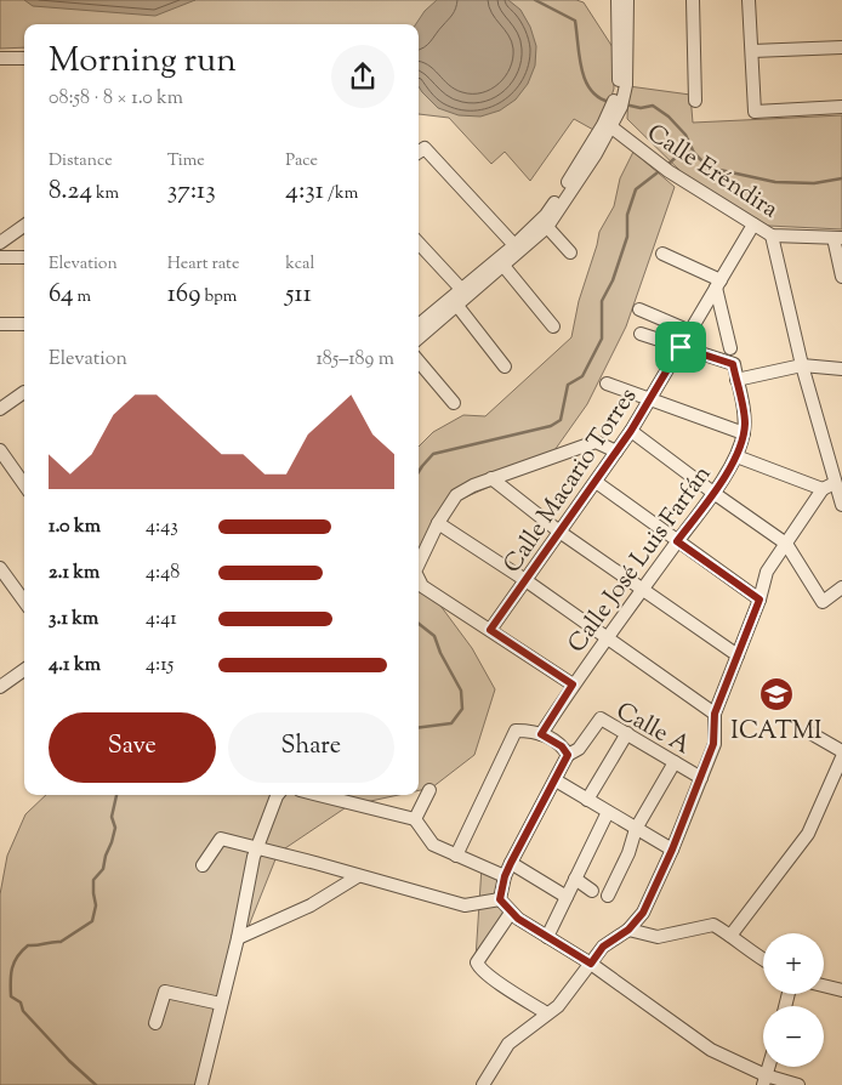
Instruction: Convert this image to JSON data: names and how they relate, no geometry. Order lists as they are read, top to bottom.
{
  "streets": {
    "street": [
      "Calle Eréndira",
      "Calle Macario Torres",
      "Calle José Luis Farfán",
      "Calle A"
    ]
  },
  "crossings": [
    ["Calle Eréndira", "Calle Macario Torres"],
    ["Calle Macario Torres", "Calle José Luis Farfán"]
  ],
  "places": {
    "school or university": ["ICATMI"]
  },
  "page": {
    "heading": ["Morning run", "08:58 · 8 × 1.0 km"],
    "stats": [
      ["Distance", "8.24 km"],
      ["Time", "37:13"],
      ["Pace", "4:31 /km"],
      ["Elevation", "64 m"],
      ["Heart rate", "169 bpm"],
      ["kcal", "511"]
    ],
    "chart": ["Elevation", "185–189 m"],
    "list": [
      {
        "name": "1.0 km",
        "note": "4:43"
      },
      {
        "name": "2.1 km",
        "note": "4:48"
      },
      {
        "name": "3.1 km",
        "note": "4:41"
      },
      {
        "name": "4.1 km",
        "note": "4:15"
      }
    ],
    "buttons": ["Save", "Share"],
    "map_buttons": ["+", "−"]
  }
}
